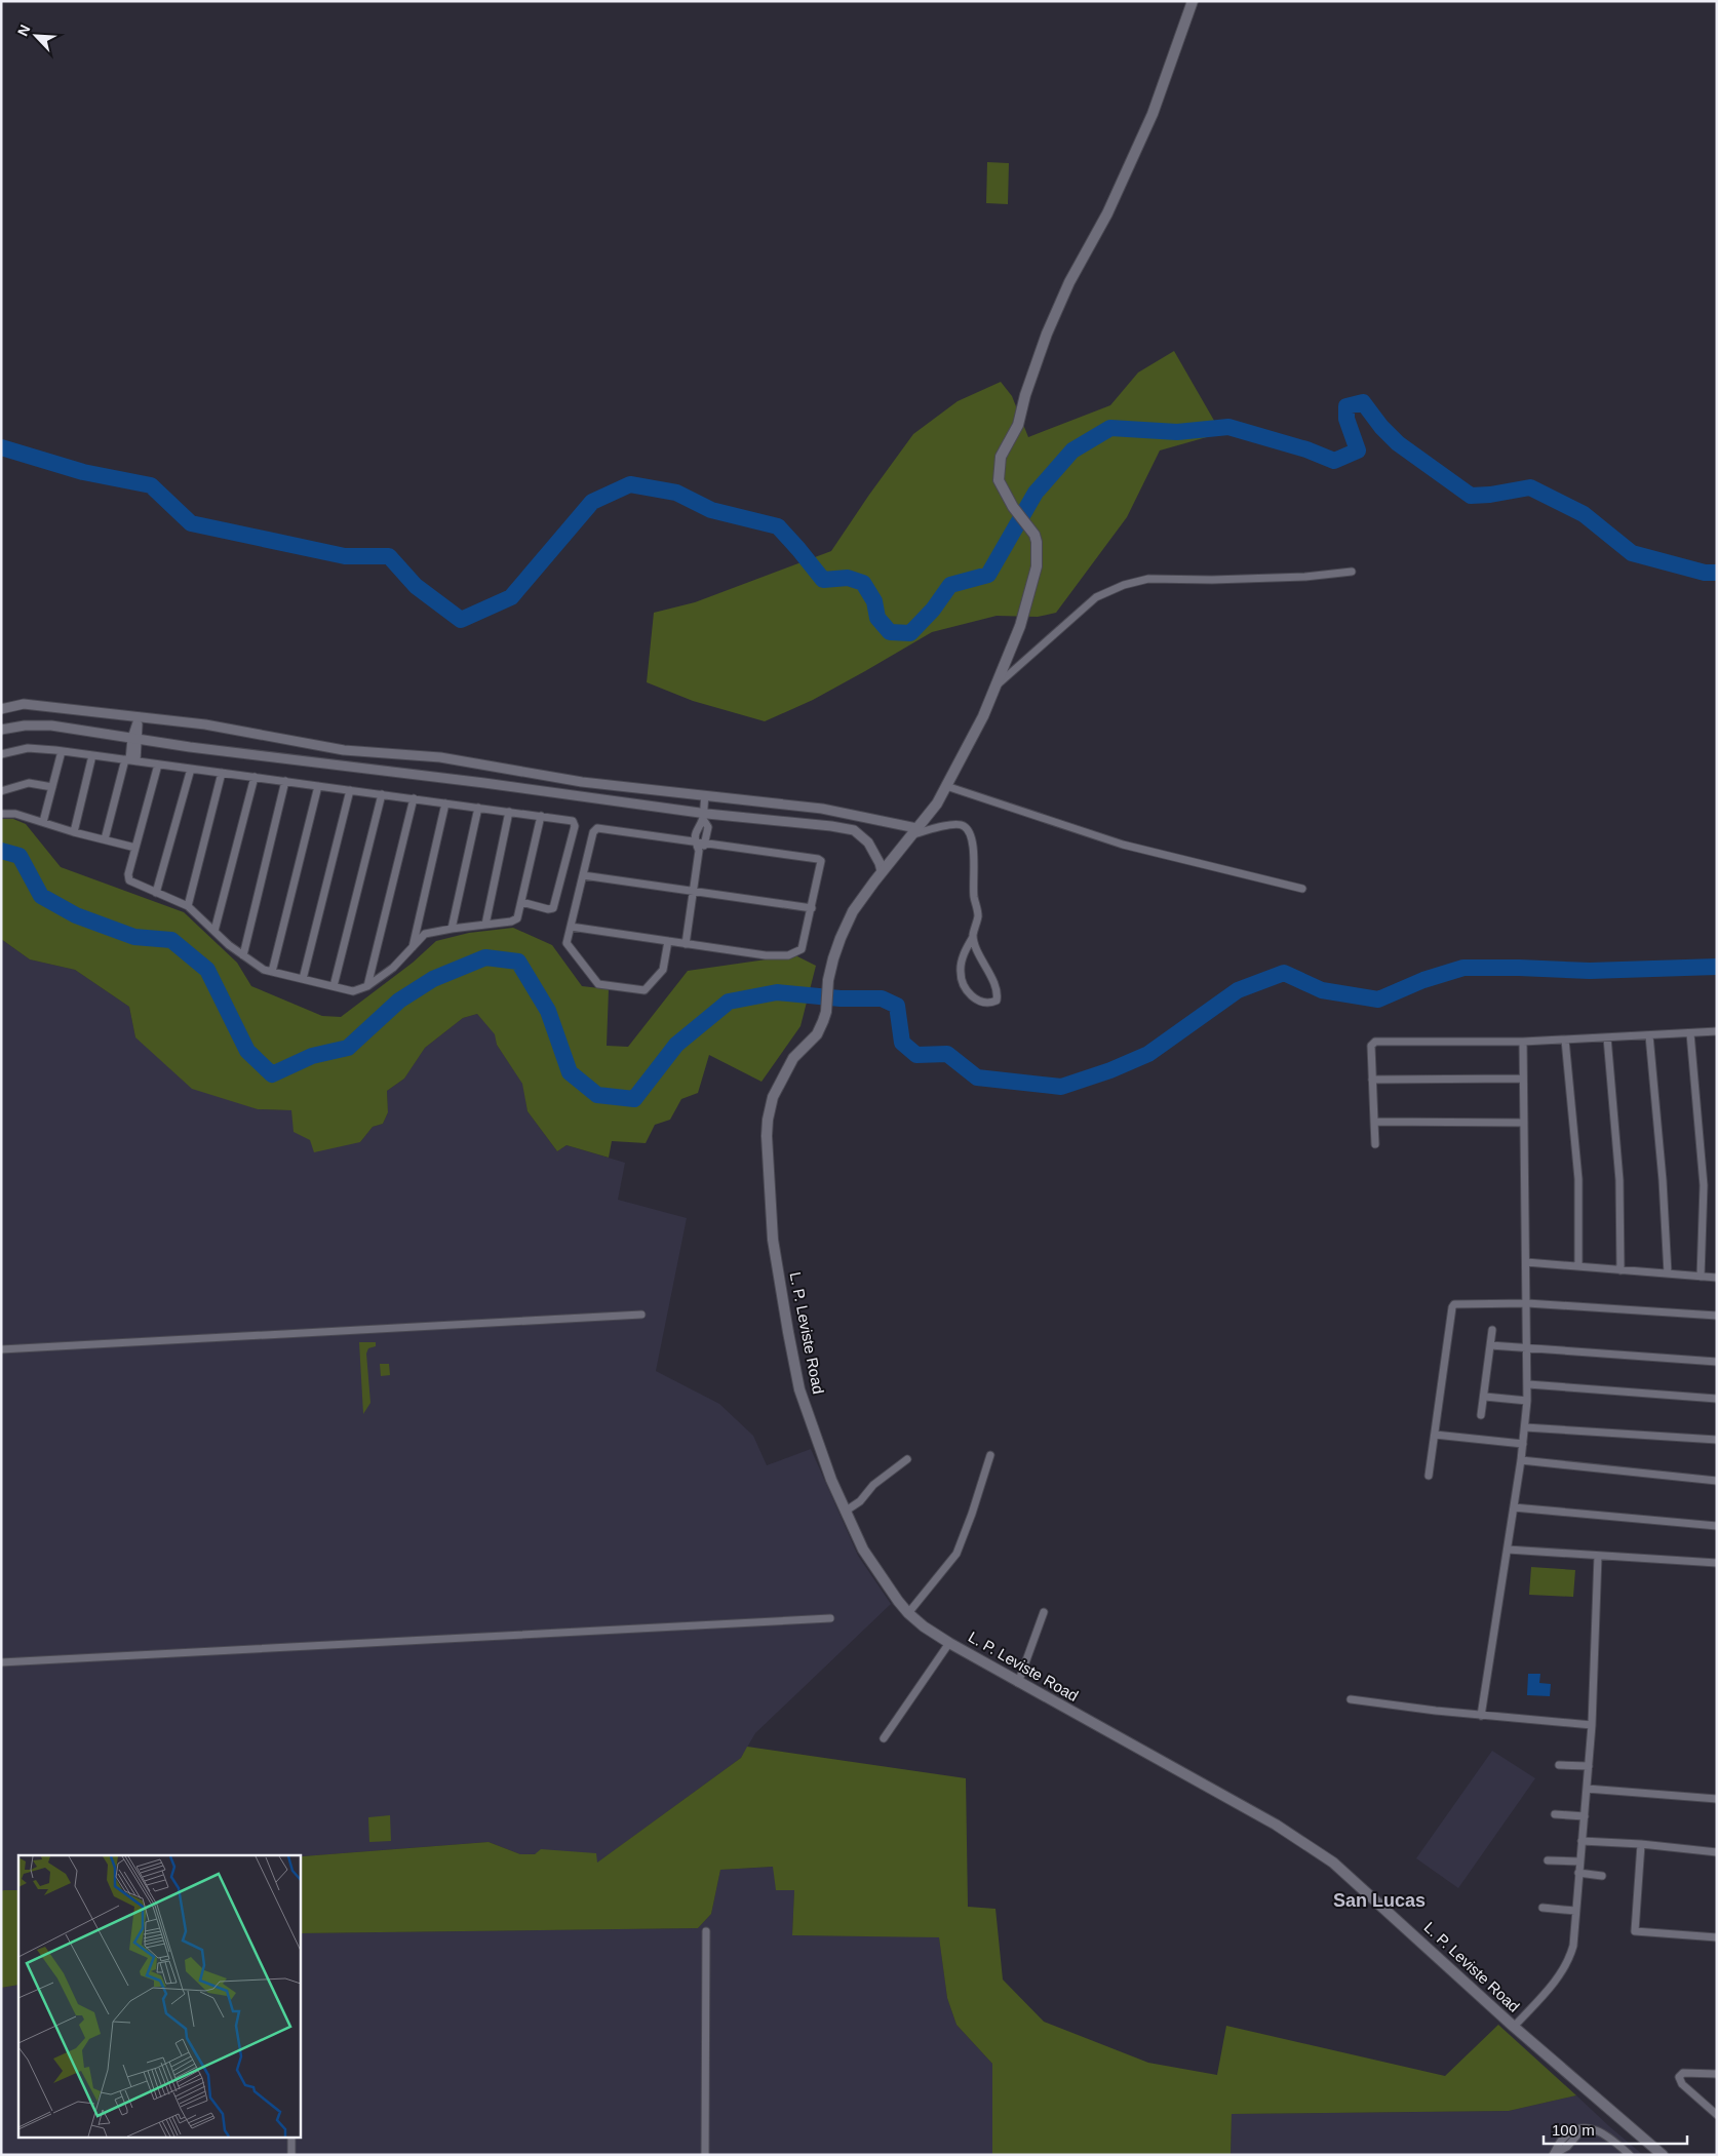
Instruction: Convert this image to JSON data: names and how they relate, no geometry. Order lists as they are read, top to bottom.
{
  "streets": {
    "main road": ["L. P. Leviste Road"]
  },
  "districts": ["San Lucas"],
  "scale_bar": "100 m",
  "north": "top left"
}
